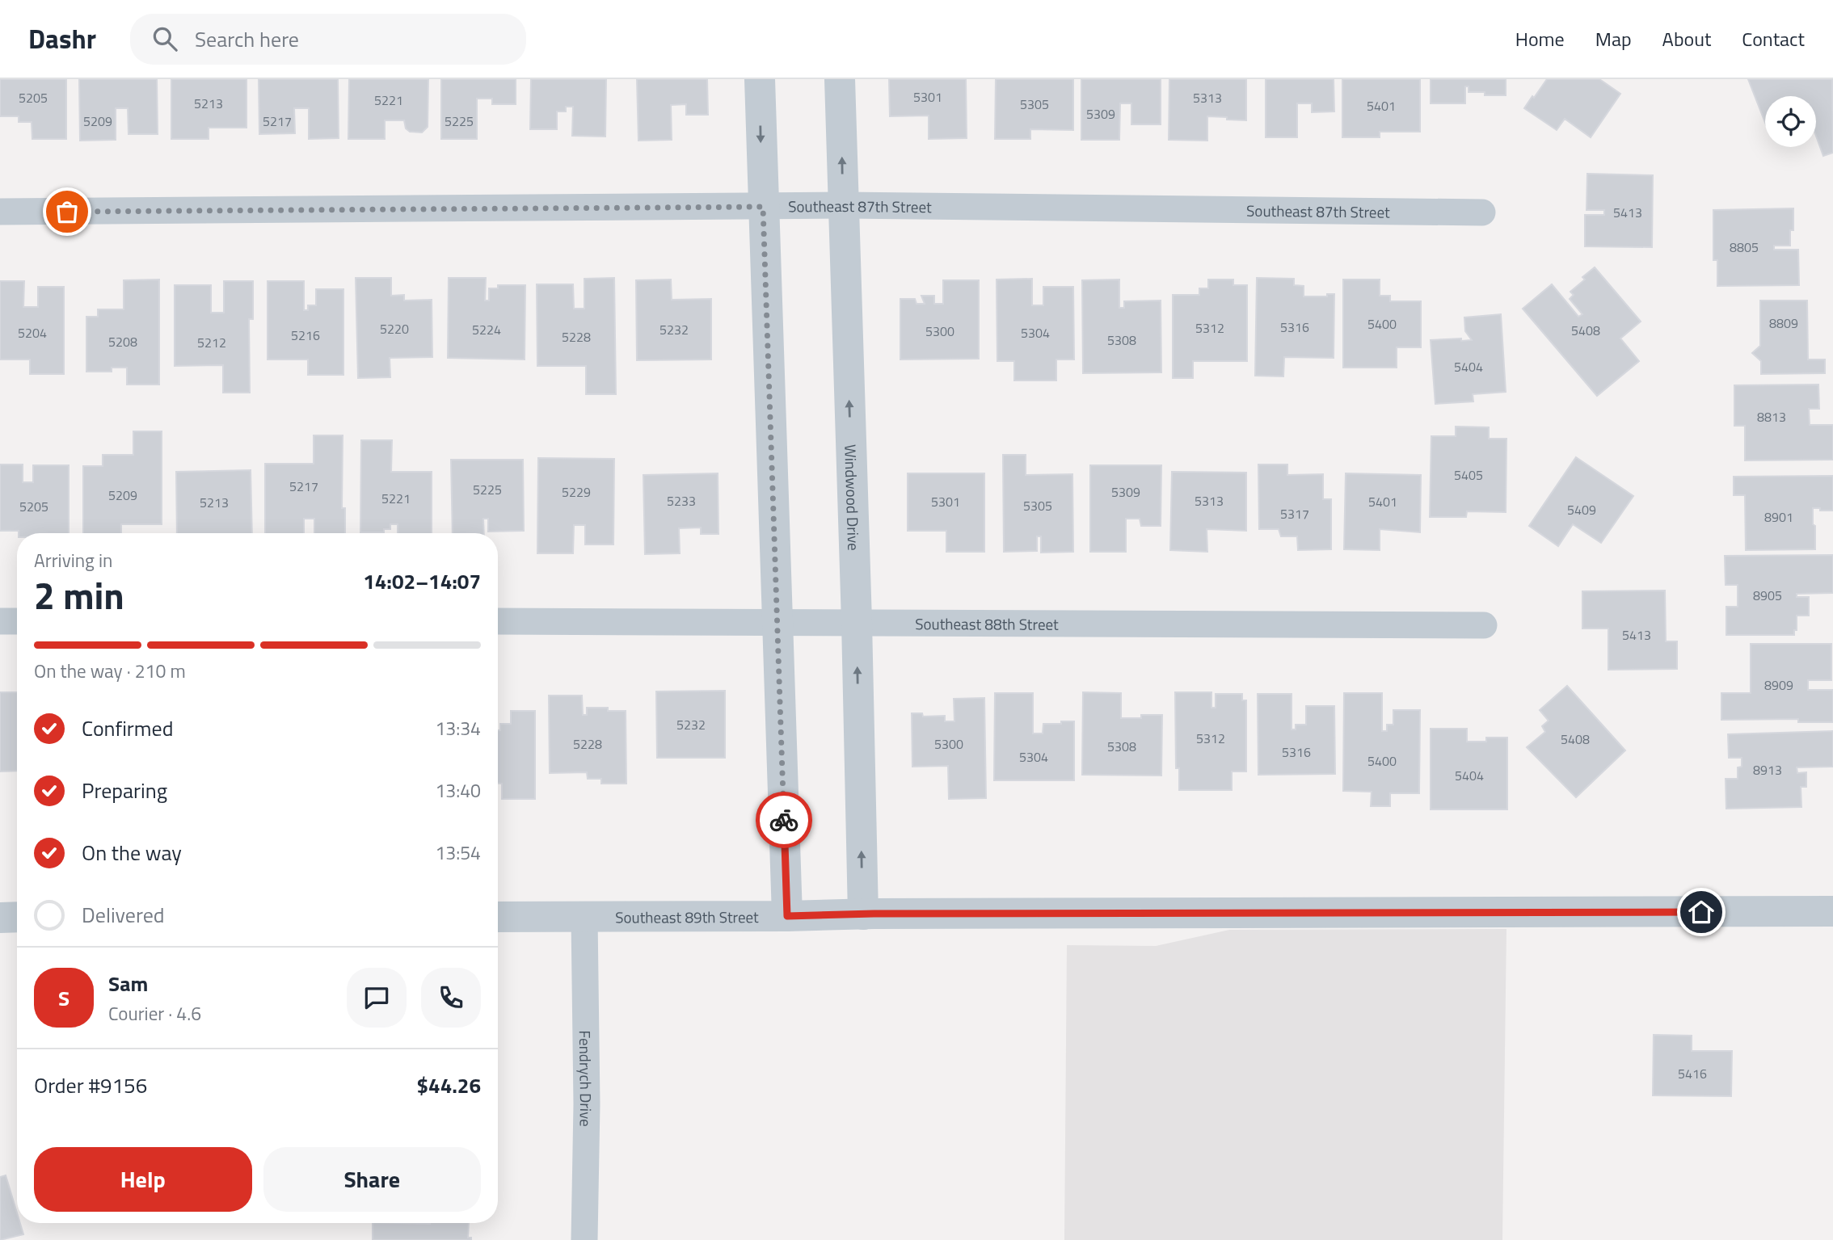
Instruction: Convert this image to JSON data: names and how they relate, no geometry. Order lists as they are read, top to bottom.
{
  "streets": {
    "street": [
      "Southeast 87th Street",
      "Windwood Drive",
      "Southeast 88th Street",
      "Southeast 89th Street",
      "Fendrych Drive"
    ]
  },
  "crossings": [
    ["Southeast 87th Street", "Windwood Drive"],
    ["Windwood Drive", "Southeast 88th Street"],
    ["Windwood Drive", "Southeast 89th Street"],
    ["Southeast 89th Street", "Fendrych Drive"]
  ],
  "house_numbers": [
    "5301",
    "5205",
    "5313",
    "5221",
    "5213",
    "5305",
    "5401",
    "5309",
    "5209",
    "5217",
    "5225",
    "5413",
    "8805",
    "8809",
    "5400",
    "5316",
    "5312",
    "5220",
    "5224",
    "5232",
    "5408",
    "5300",
    "5204",
    "5304",
    "5216",
    "5228",
    "5308",
    "5208",
    "5212",
    "5404",
    "8813",
    "5405",
    "5217",
    "5225",
    "5229",
    "5309",
    "5209",
    "5221",
    "5233",
    "5313",
    "5301",
    "5401",
    "5213",
    "5305",
    "5205",
    "5409",
    "5317",
    "8901",
    "8905",
    "5413",
    "8909",
    "5232",
    "5312",
    "5408",
    "5228",
    "5300",
    "5308",
    "5316",
    "5304",
    "5400",
    "8913",
    "5404",
    "5416"
  ],
  "page": {
    "header": "Dashr",
    "search": "Search here",
    "nav": [
      "Home",
      "Map",
      "About",
      "Contact"
    ],
    "heading": ["2 min", "Arriving in", "14:02–14:07"],
    "panel": [
      "Sam",
      "Courier · 4.6",
      "Order #9156",
      "$44.26"
    ],
    "bar": "On the way · 210 m",
    "list": [
      ["Confirmed", "13:34"],
      ["Preparing", "13:40"],
      ["On the way", "13:54"],
      "Delivered"
    ],
    "round": "S",
    "buttons": ["Help", "Share"]
  }
}
